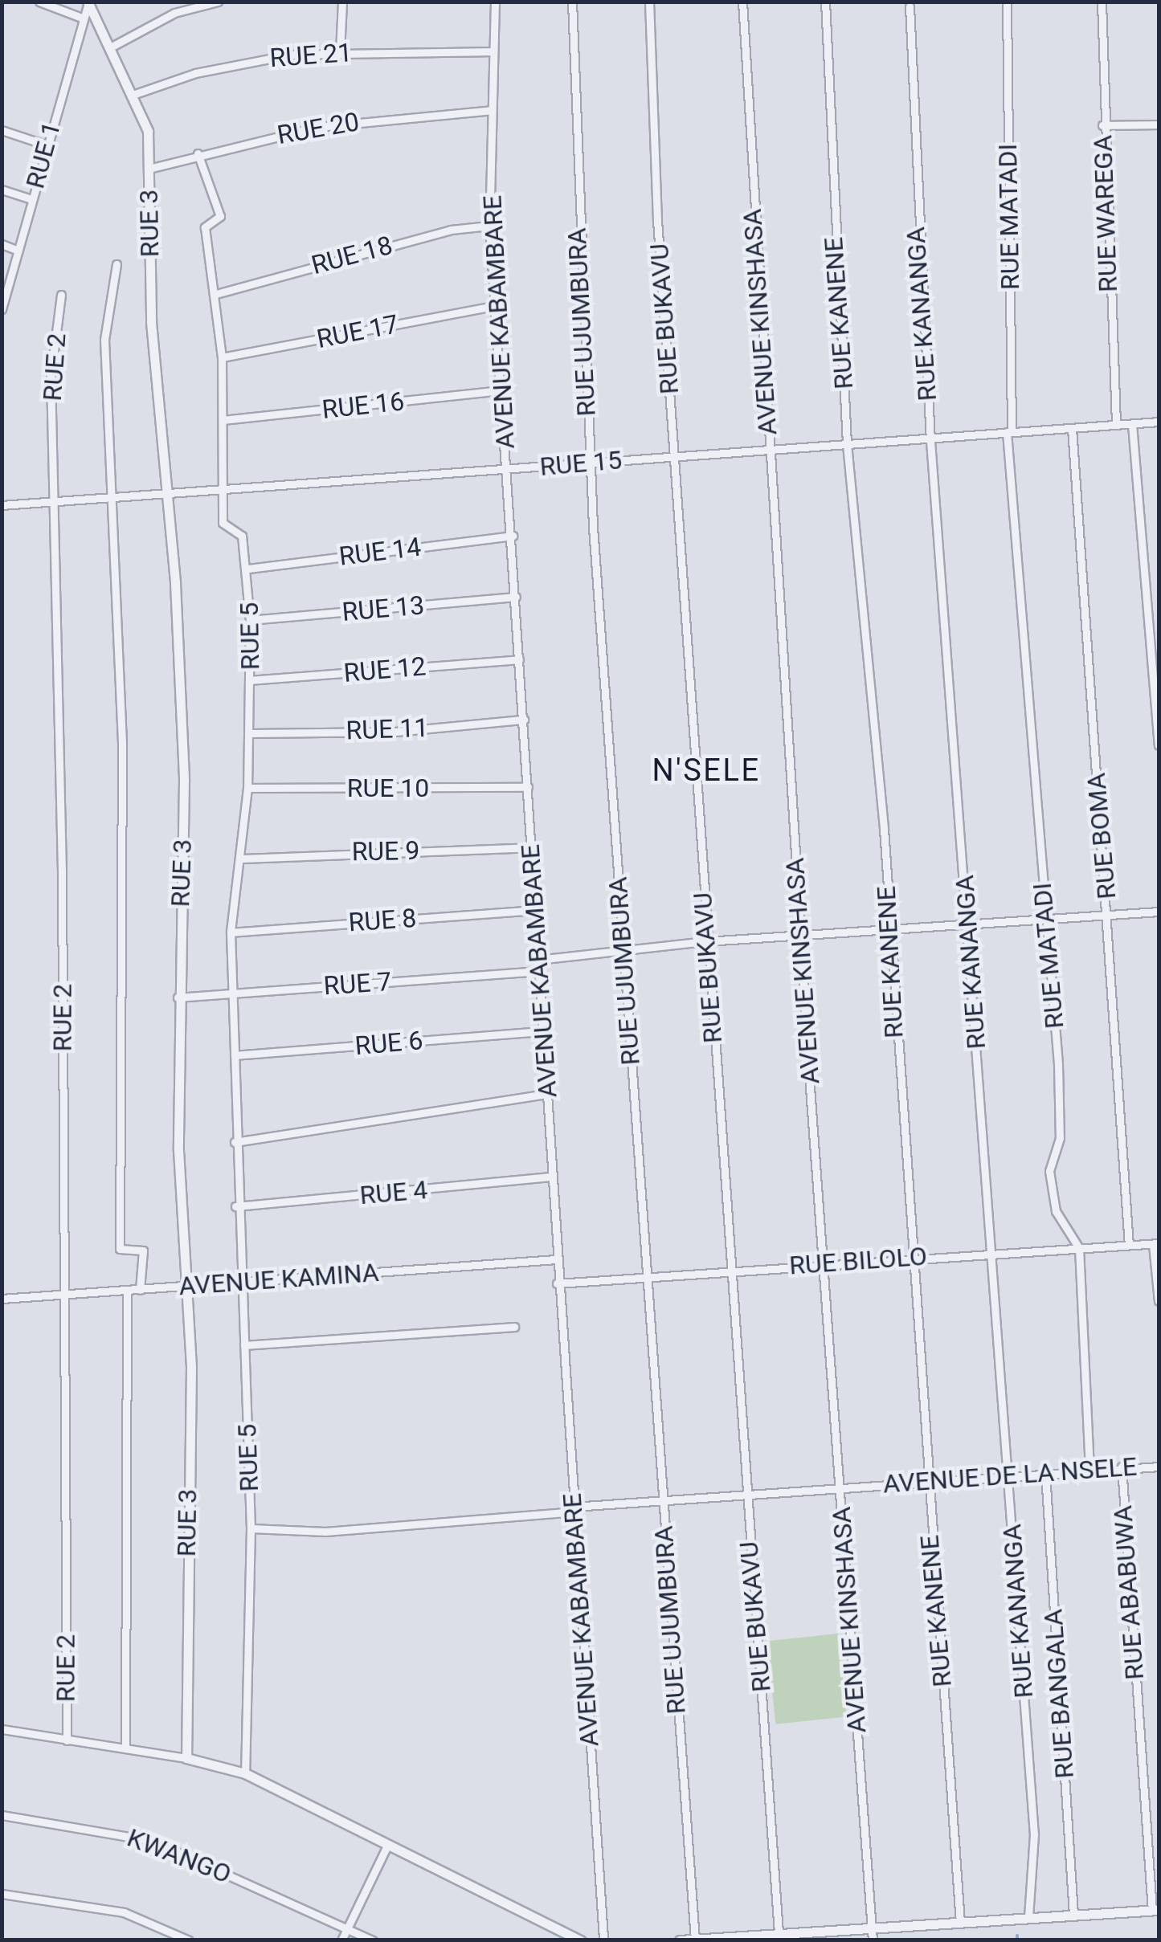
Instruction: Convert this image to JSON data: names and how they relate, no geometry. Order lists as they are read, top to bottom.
{
  "streets": {
    "street": [
      "RUE 21",
      "RUE 20",
      "RUE 1",
      "RUE WAREGA",
      "RUE MATADI",
      "RUE 3",
      "RUE 18",
      "RUE KANENE",
      "RUE KANANGA",
      "RUE BUKAVU",
      "AVENUE KABAMBARE",
      "RUE UJUMBURA",
      "AVENUE KINSHASA",
      "RUE 17",
      "RUE 2",
      "RUE 16",
      "RUE 15",
      "RUE 14",
      "RUE 13",
      "RUE 5",
      "RUE 12",
      "RUE 11",
      "RUE 10",
      "RUE BOMA",
      "RUE 9",
      "RUE 8",
      "RUE 7",
      "RUE 6",
      "RUE 4",
      "RUE BILOLO",
      "AVENUE KAMINA",
      "AVENUE DE LA NSELE",
      "RUE ABABUWA",
      "RUE BANGALA",
      "KWANGO"
    ]
  },
  "crossings": [
    ["RUE 21", "RUE 3"],
    ["RUE 21", "AVENUE KABAMBARE"],
    ["RUE 20", "RUE 3"],
    ["RUE 20", "AVENUE KABAMBARE"],
    ["RUE 20", "RUE 5"],
    ["RUE 1", "RUE 3"],
    ["RUE WAREGA", "RUE 15"],
    ["RUE MATADI", "RUE 15"],
    ["RUE MATADI", "RUE BILOLO"],
    ["RUE MATADI", "AVENUE DE LA NSELE"],
    ["RUE 3", "RUE 15"],
    ["RUE 3", "RUE 7"],
    ["RUE 3", "AVENUE KAMINA"],
    ["RUE 18", "AVENUE KABAMBARE"],
    ["RUE 18", "RUE 5"],
    ["RUE KANENE", "RUE 15"],
    ["RUE KANENE", "RUE BILOLO"],
    ["RUE KANENE", "AVENUE DE LA NSELE"],
    ["RUE KANANGA", "RUE 15"],
    ["RUE KANANGA", "RUE BILOLO"],
    ["RUE KANANGA", "AVENUE DE LA NSELE"],
    ["RUE BUKAVU", "RUE 15"],
    ["RUE BUKAVU", "RUE BILOLO"],
    ["RUE BUKAVU", "AVENUE DE LA NSELE"],
    ["AVENUE KABAMBARE", "RUE 17"],
    ["AVENUE KABAMBARE", "RUE 16"],
    ["AVENUE KABAMBARE", "RUE 15"],
    ["AVENUE KABAMBARE", "RUE 14"],
    ["AVENUE KABAMBARE", "RUE 13"],
    ["AVENUE KABAMBARE", "RUE 12"],
    ["AVENUE KABAMBARE", "RUE 11"],
    ["AVENUE KABAMBARE", "RUE 10"],
    ["AVENUE KABAMBARE", "RUE 9"],
    ["AVENUE KABAMBARE", "RUE 8"],
    ["AVENUE KABAMBARE", "RUE 7"],
    ["AVENUE KABAMBARE", "RUE 6"],
    ["AVENUE KABAMBARE", "RUE 4"],
    ["AVENUE KABAMBARE", "RUE BILOLO"],
    ["AVENUE KABAMBARE", "AVENUE KAMINA"],
    ["AVENUE KABAMBARE", "AVENUE DE LA NSELE"],
    ["RUE UJUMBURA", "RUE 15"],
    ["RUE UJUMBURA", "RUE BILOLO"],
    ["RUE UJUMBURA", "AVENUE DE LA NSELE"],
    ["AVENUE KINSHASA", "RUE 15"],
    ["AVENUE KINSHASA", "RUE BILOLO"],
    ["AVENUE KINSHASA", "AVENUE DE LA NSELE"],
    ["RUE 17", "RUE 5"],
    ["RUE 2", "RUE 15"],
    ["RUE 2", "AVENUE KAMINA"],
    ["RUE 16", "RUE 5"],
    ["RUE 15", "RUE 5"],
    ["RUE 15", "RUE BOMA"],
    ["RUE 14", "RUE 5"],
    ["RUE 13", "RUE 5"],
    ["RUE 5", "RUE 12"],
    ["RUE 5", "RUE 11"],
    ["RUE 5", "RUE 10"],
    ["RUE 5", "RUE 9"],
    ["RUE 5", "RUE 8"],
    ["RUE 5", "RUE 7"],
    ["RUE 5", "RUE 6"],
    ["RUE 5", "RUE 4"],
    ["RUE 5", "AVENUE KAMINA"],
    ["RUE 5", "AVENUE DE LA NSELE"],
    ["RUE BOMA", "RUE BILOLO"],
    ["AVENUE DE LA NSELE", "RUE ABABUWA"],
    ["AVENUE DE LA NSELE", "RUE BANGALA"]
  ],
  "districts": ["N'SELE"]
}
